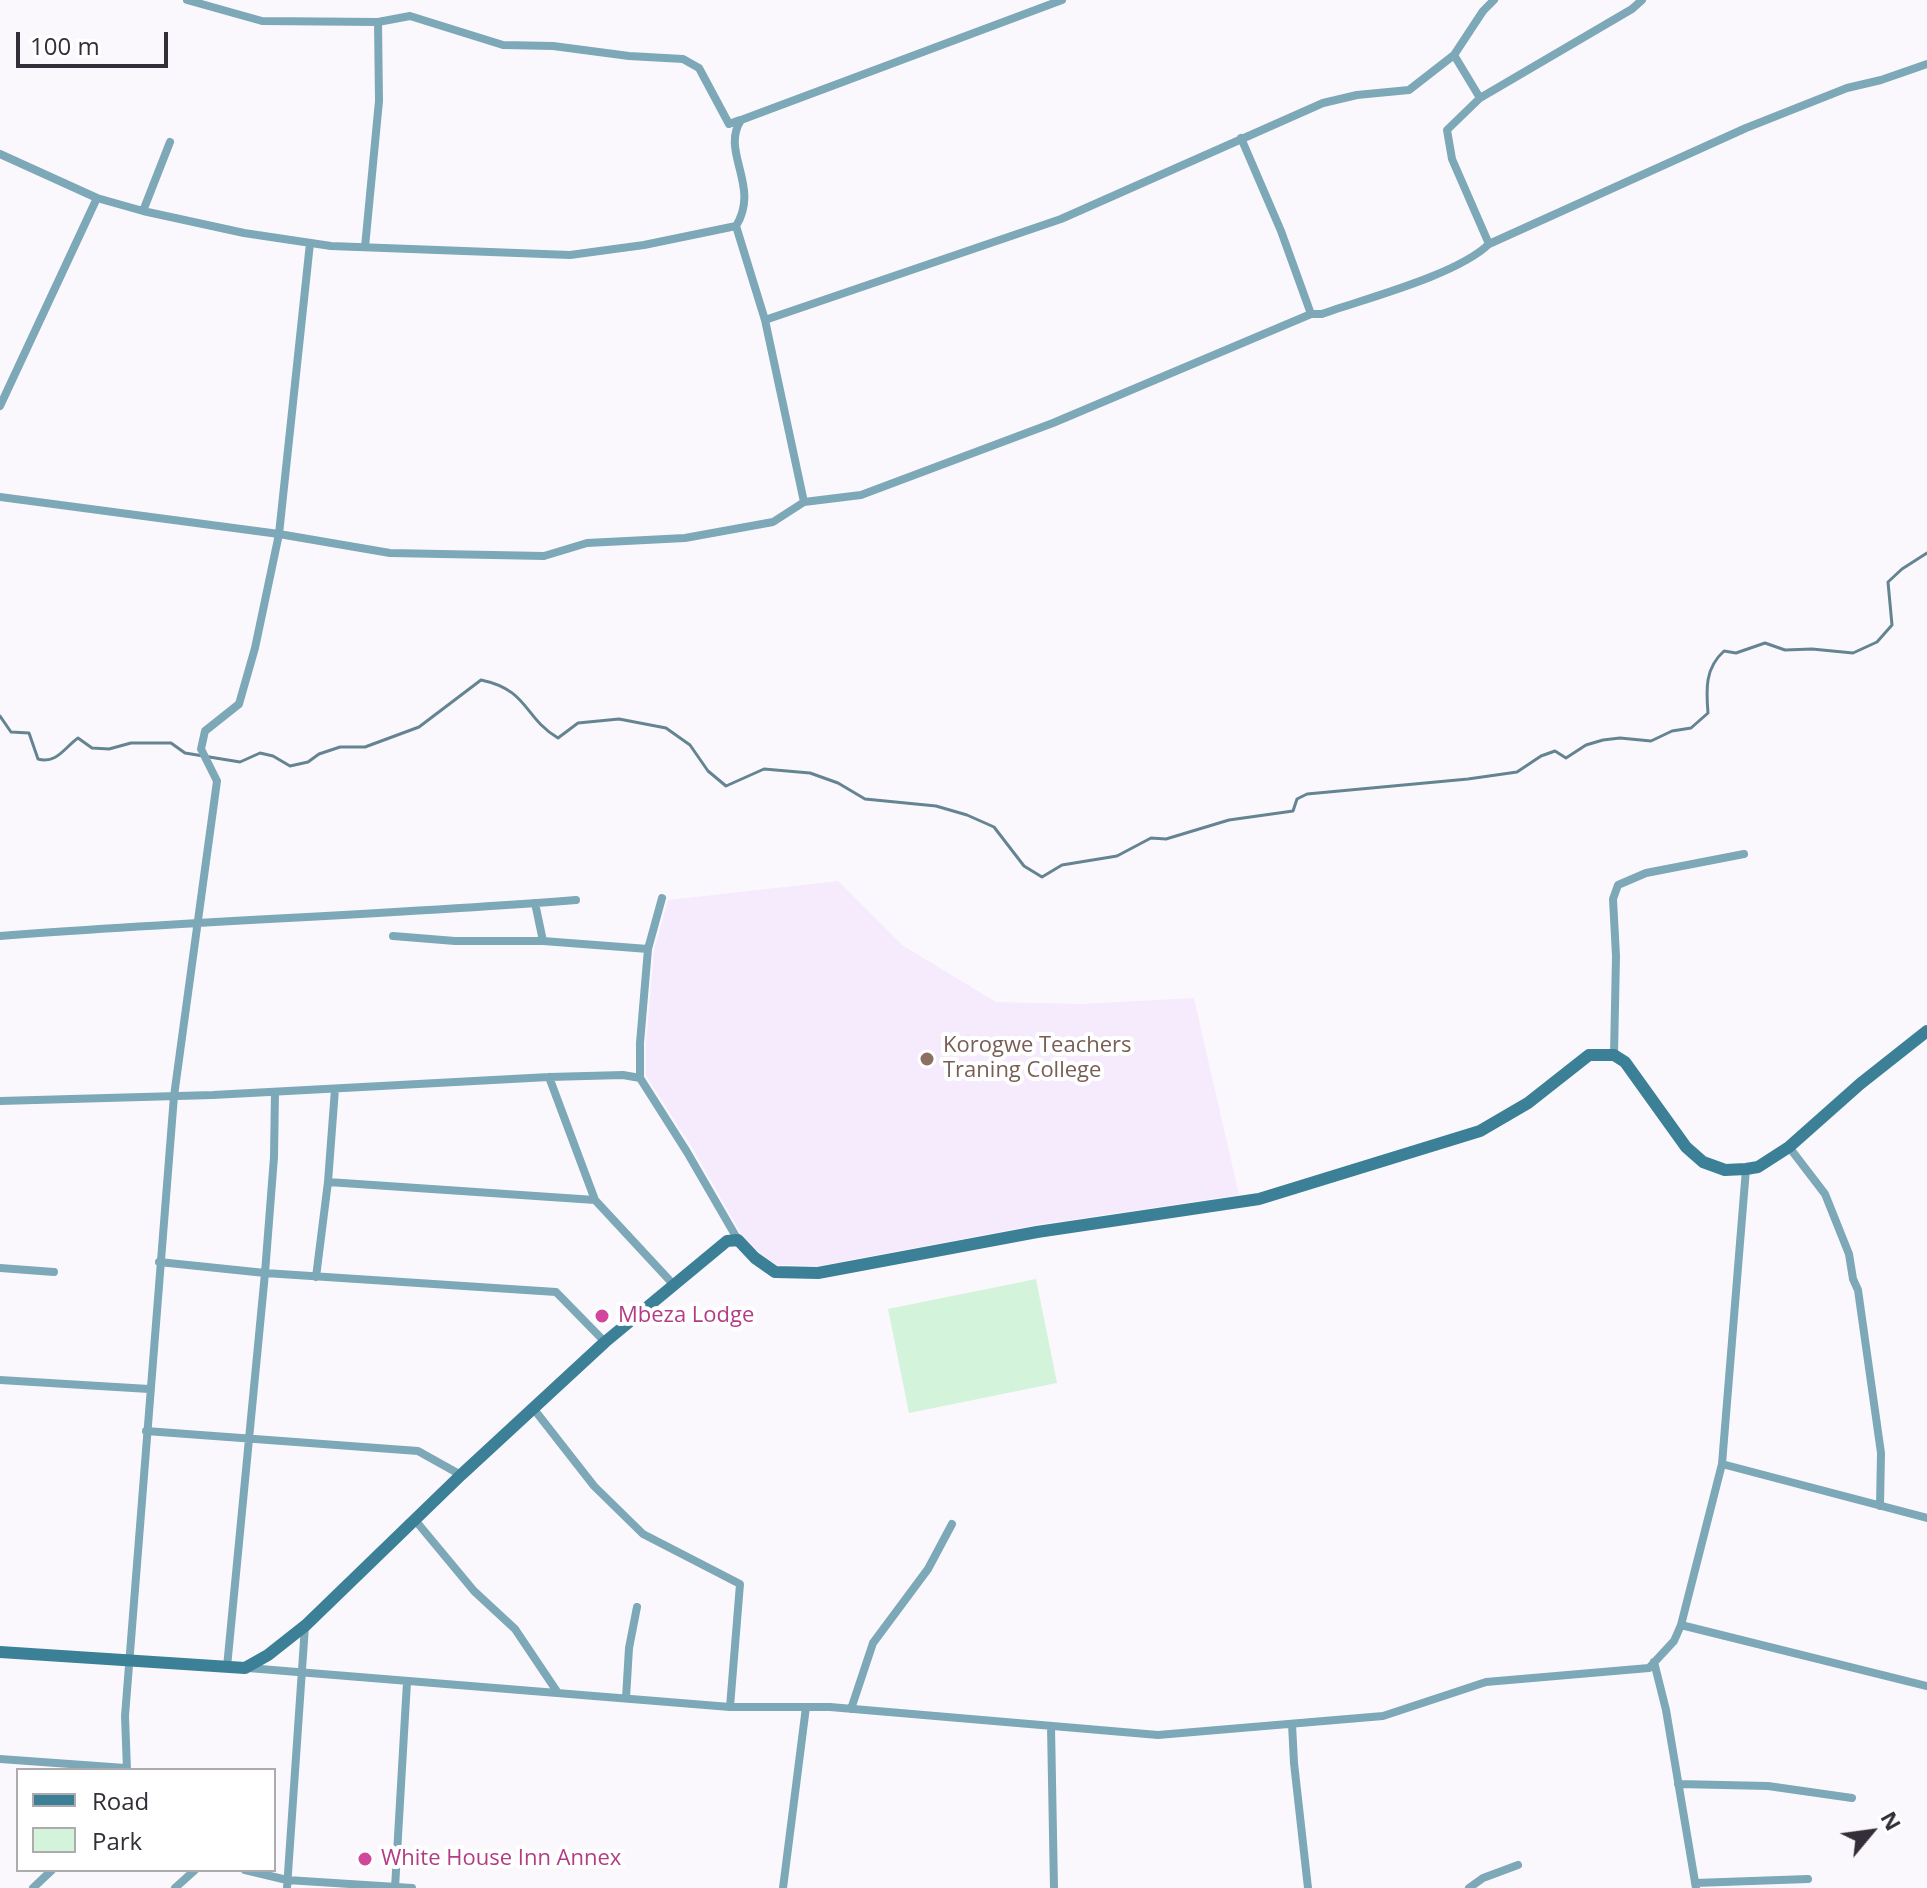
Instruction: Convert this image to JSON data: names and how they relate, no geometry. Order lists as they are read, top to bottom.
{
  "places": ["Korogwe Teachers Traning College", "Mbeza Lodge", "White House Inn Annex"],
  "legend": ["Road", "Park"],
  "scale_bar": "100 m",
  "north": "top right"
}
